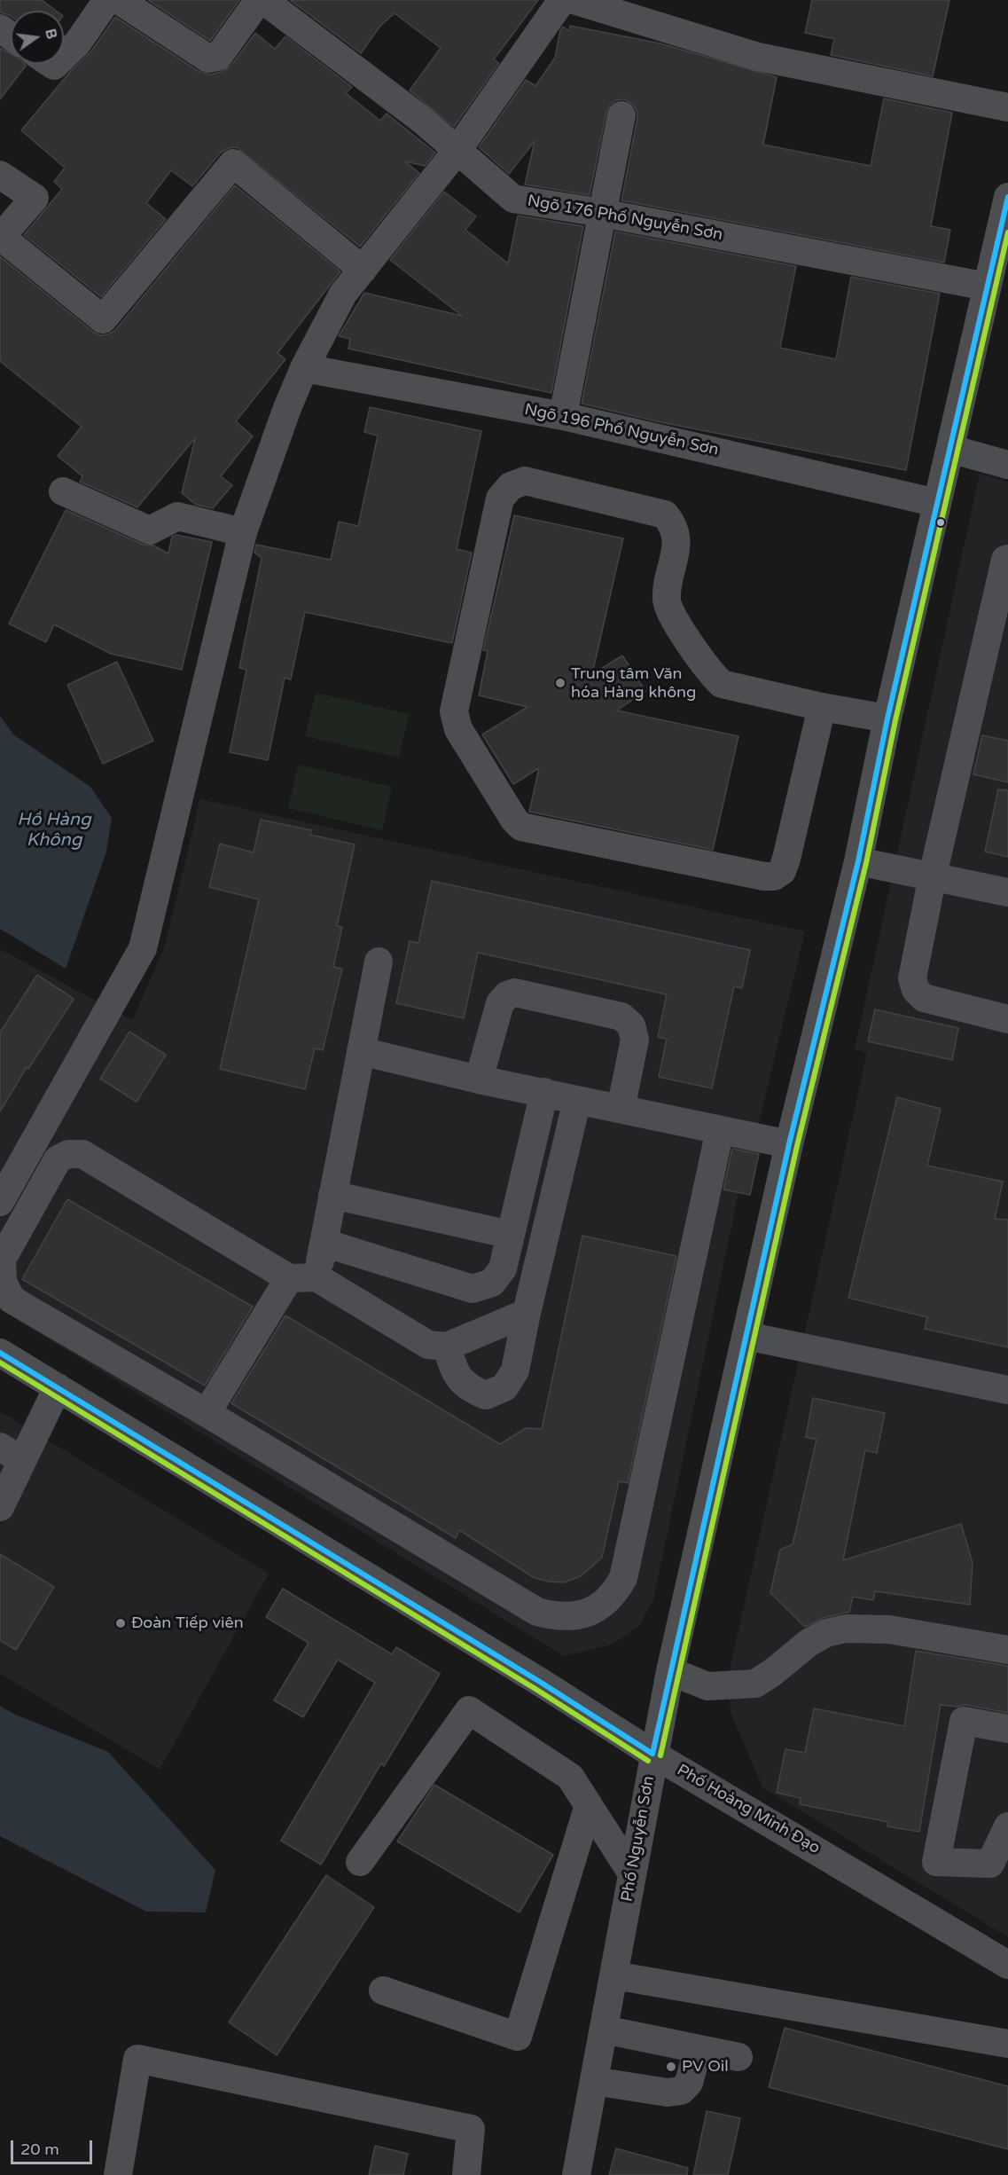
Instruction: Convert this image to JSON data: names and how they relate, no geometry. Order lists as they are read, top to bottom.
{
  "streets": {
    "street": [
      "Ngõ 176 Phố Nguyễn Sơn",
      "Ngõ 196 Phố Nguyễn Sơn",
      "Phố Hoàng Minh Đạo",
      "Phố Nguyễn Sơn"
    ]
  },
  "crossings": [
    ["Ngõ 176 Phố Nguyễn Sơn", "Phố Nguyễn Sơn"],
    ["Ngõ 196 Phố Nguyễn Sơn", "Phố Nguyễn Sơn"],
    ["Phố Hoàng Minh Đạo", "Phố Nguyễn Sơn"]
  ],
  "water": ["Hồ Hàng Không"],
  "places": ["Trung tâm Văn hóa Hàng không", "Đoàn Tiếp viên", "PV Oil"],
  "scale_bar": "20 m",
  "north": "right"
}
